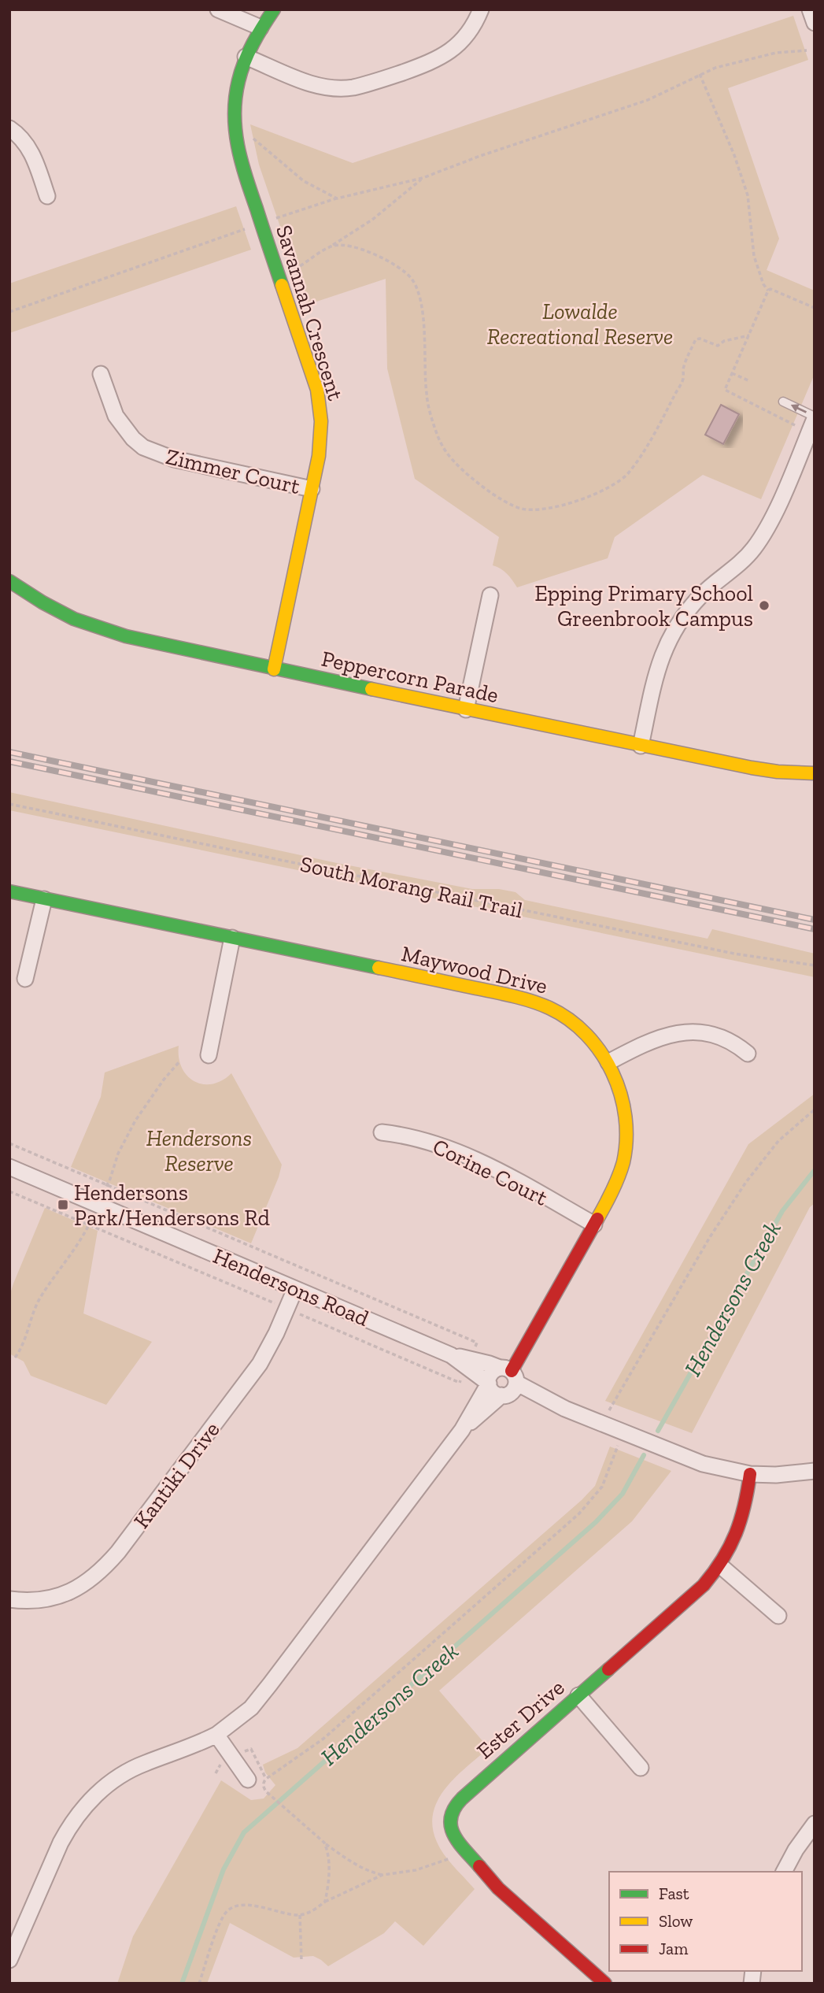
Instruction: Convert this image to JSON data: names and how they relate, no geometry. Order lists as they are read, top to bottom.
{
  "streets": {
    "street": [
      "Savannah Crescent",
      "Zimmer Court",
      "Peppercorn Parade",
      "Maywood Drive",
      "Corine Court",
      "Hendersons Road",
      "Kantiki Drive",
      "Ester Drive"
    ],
    "path": ["South Morang Rail Trail"]
  },
  "crossings": [
    ["Savannah Crescent", "Zimmer Court"],
    ["Savannah Crescent", "Peppercorn Parade"],
    ["Maywood Drive", "Corine Court"],
    ["Maywood Drive", "Hendersons Road"],
    ["Hendersons Road", "Kantiki Drive"]
  ],
  "water": ["Hendersons Creek"],
  "parks": ["Lowalde Recreational Reserve", "Hendersons Reserve"],
  "places": {
    "other": ["Epping Primary School Greenbrook Campus"],
    "transit": ["Hendersons Park/Hendersons Rd"]
  },
  "legend": ["Fast", "Slow", "Jam"]
}
